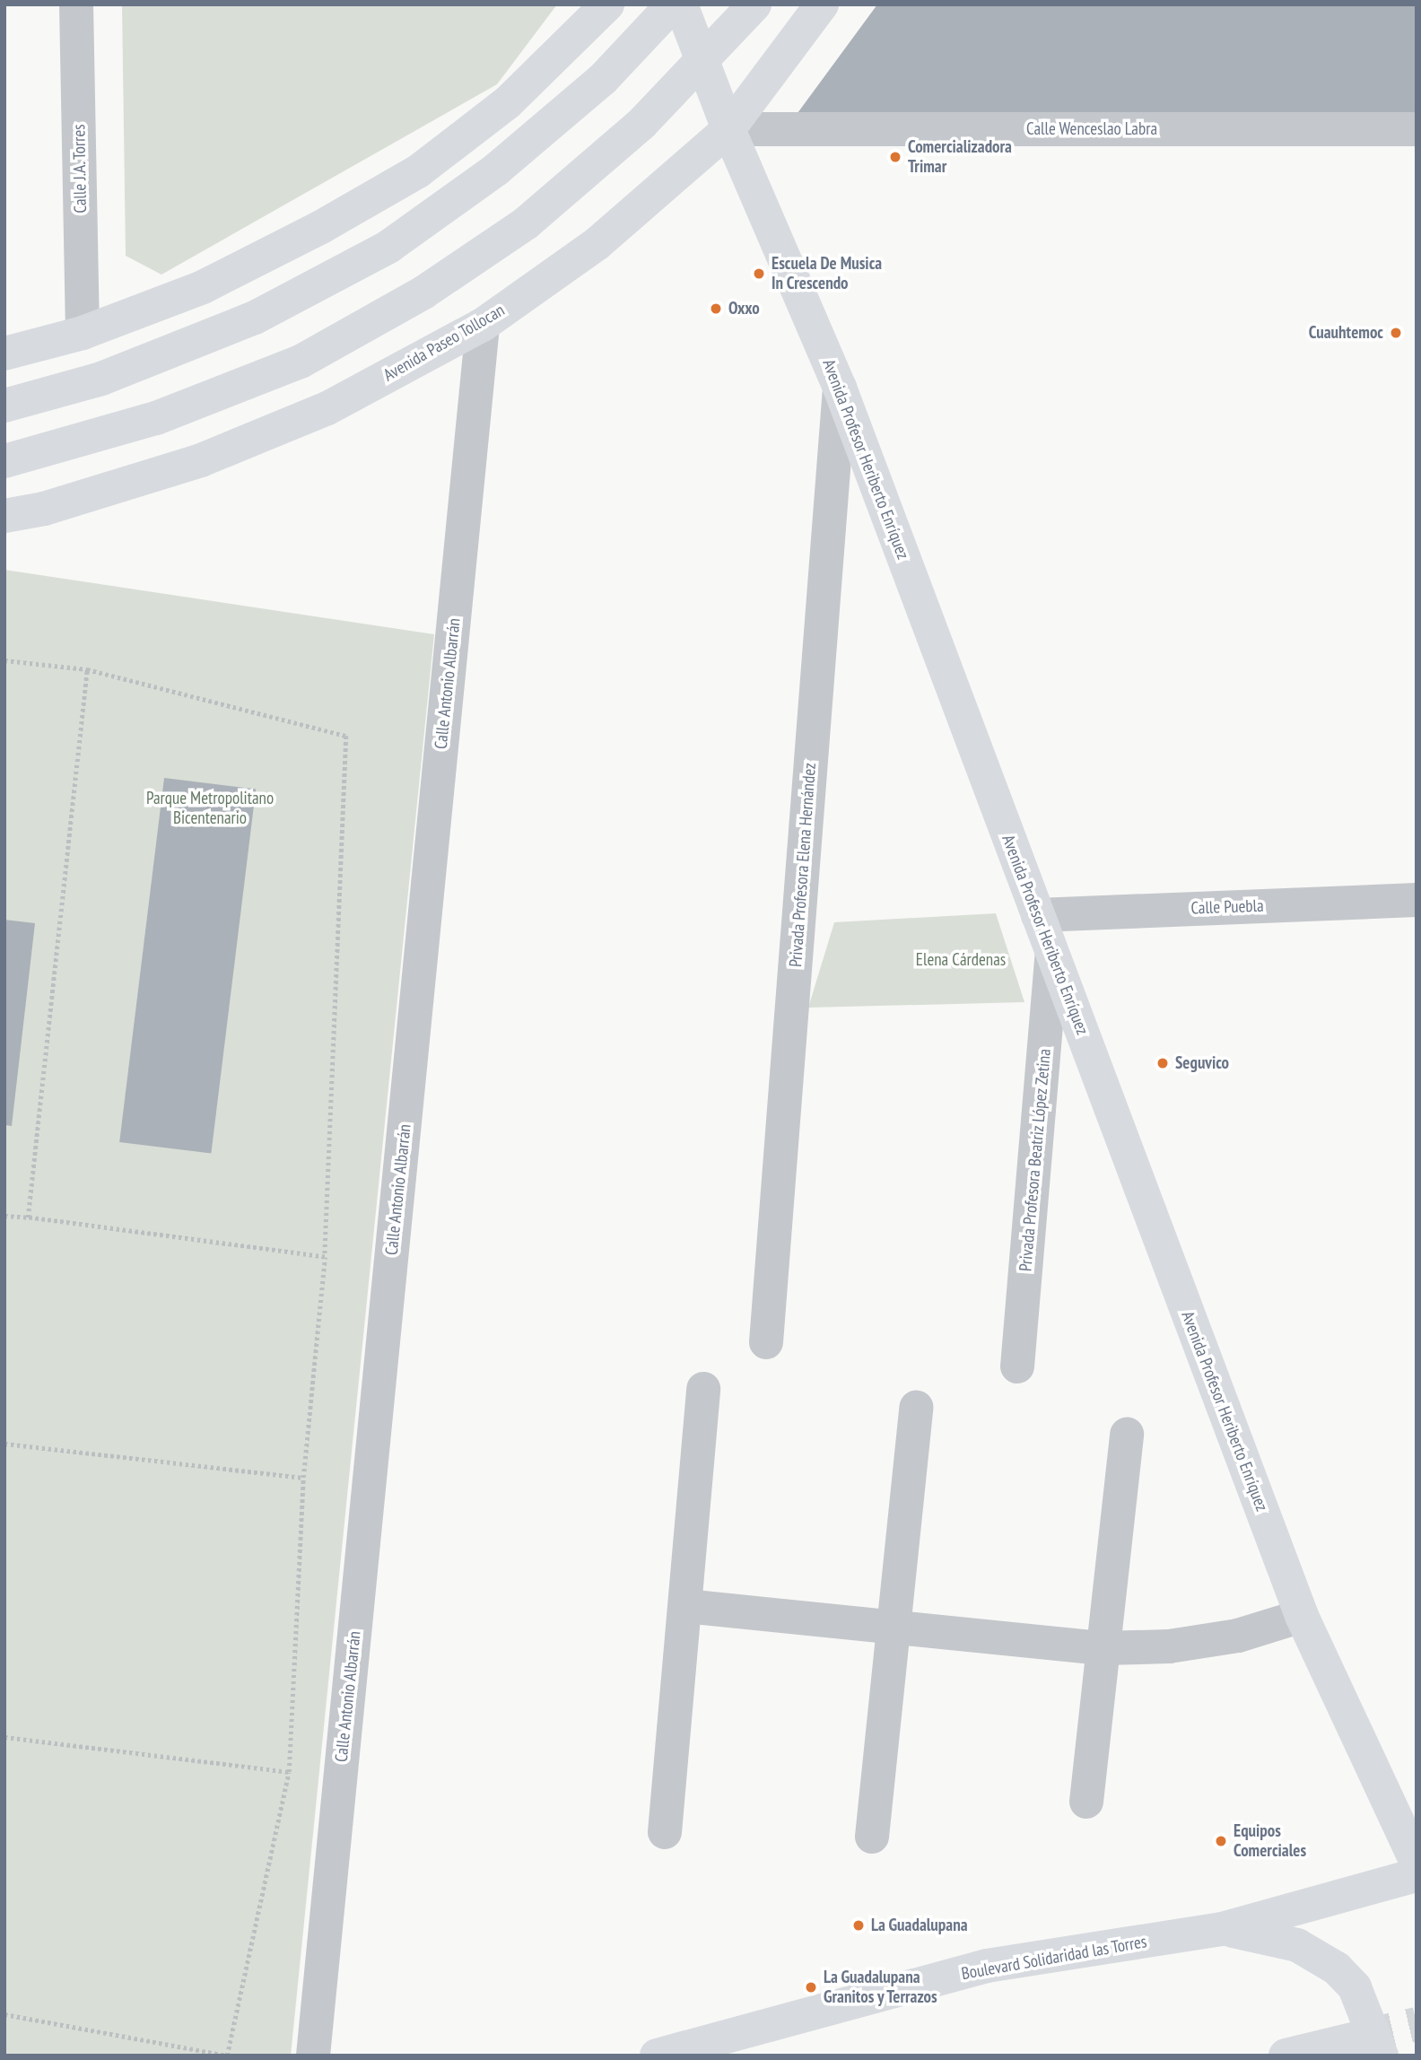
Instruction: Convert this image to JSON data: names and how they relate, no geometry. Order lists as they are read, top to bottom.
{
  "streets": {
    "main road": ["Avenida Paseo Tollocan", "Avenida Profesor Heriberto Enríquez", "Boulevard Solidaridad las Torres"],
    "street": [
      "Calle Wenceslao Labra",
      "Calle J.A. Torres",
      "Calle Antonio Albarrán",
      "Privada Profesora Elena Hernández",
      "Calle Puebla",
      "Privada Profesora Beatriz López Zetina"
    ]
  },
  "crossings": [
    ["Calle Wenceslao Labra", "Avenida Paseo Tollocan"],
    ["Calle Wenceslao Labra", "Avenida Profesor Heriberto Enríquez"],
    ["Avenida Paseo Tollocan", "Avenida Profesor Heriberto Enríquez"],
    ["Avenida Paseo Tollocan", "Calle Antonio Albarrán"],
    ["Avenida Profesor Heriberto Enríquez", "Privada Profesora Elena Hernández"],
    ["Avenida Profesor Heriberto Enríquez", "Calle Puebla"],
    ["Avenida Profesor Heriberto Enríquez", "Privada Profesora Beatriz López Zetina"]
  ],
  "parks": ["Parque Metropolitano Bicentenario", "Elena Cárdenas"],
  "places": [
    "Comercializadora Trimar",
    "Escuela De Musica In Crescendo",
    "Oxxo",
    "Cuauhtemoc",
    "Seguvico",
    "Equipos Comerciales",
    "La Guadalupana",
    "La Guadalupana Granitos y Terrazos"
  ]
}
